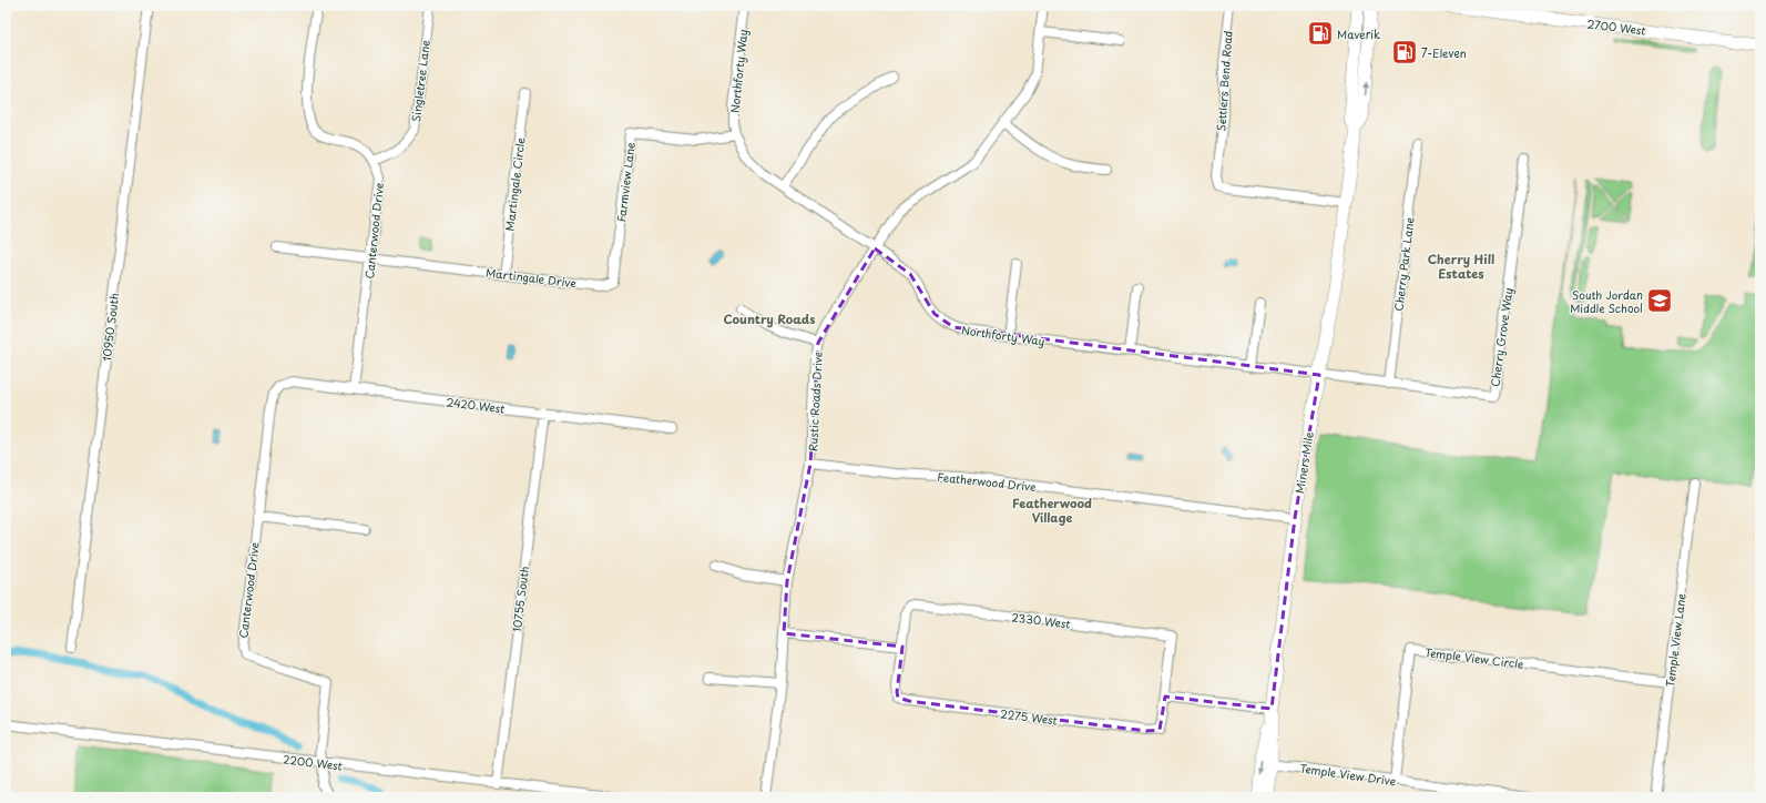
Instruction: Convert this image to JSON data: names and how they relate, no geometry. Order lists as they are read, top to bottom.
{
  "streets": {
    "main road": ["2700 West", "Miners Mile"],
    "street": [
      "Northforty Way",
      "Singletree Lane",
      "Settlers Bend Road",
      "Farmview Lane",
      "Martingale Circle",
      "Canterwood Drive",
      "Cherry Park Lane",
      "Martingale Drive",
      "10950 South",
      "Cherry Grove Way",
      "Rustic Roads Drive",
      "2420 West",
      "Featherwood Drive",
      "10755 South",
      "2330 West",
      "Temple View Lane",
      "Temple View Circle",
      "2275 West",
      "2200 West",
      "Temple View Drive"
    ]
  },
  "crossings": [
    ["Northforty Way", "Farmview Lane"],
    ["Northforty Way", "Cherry Grove Way"],
    ["Northforty Way", "Rustic Roads Drive"],
    ["Northforty Way", "Miners Mile"],
    ["Singletree Lane", "Canterwood Drive"],
    ["Settlers Bend Road", "Miners Mile"],
    ["Farmview Lane", "Martingale Drive"],
    ["Martingale Circle", "Martingale Drive"],
    ["Canterwood Drive", "Martingale Drive"],
    ["Canterwood Drive", "2420 West"],
    ["Canterwood Drive", "2200 West"],
    ["Cherry Park Lane", "Cherry Grove Way"],
    ["Cherry Grove Way", "Miners Mile"],
    ["Rustic Roads Drive", "Featherwood Drive"],
    ["2420 West", "10755 South"],
    ["Miners Mile", "Featherwood Drive"],
    ["Miners Mile", "Temple View Drive"],
    ["10755 South", "2200 West"],
    ["2330 West", "2275 West"],
    ["Temple View Lane", "Temple View Circle"],
    ["Temple View Circle", "Temple View Drive"]
  ],
  "districts": ["Cherry Hill Estates", "Country Roads", "Featherwood Village"],
  "places": {
    "fuel station": ["Maverik", "7-Eleven"],
    "school or university": ["South Jordan Middle School"]
  }
}
